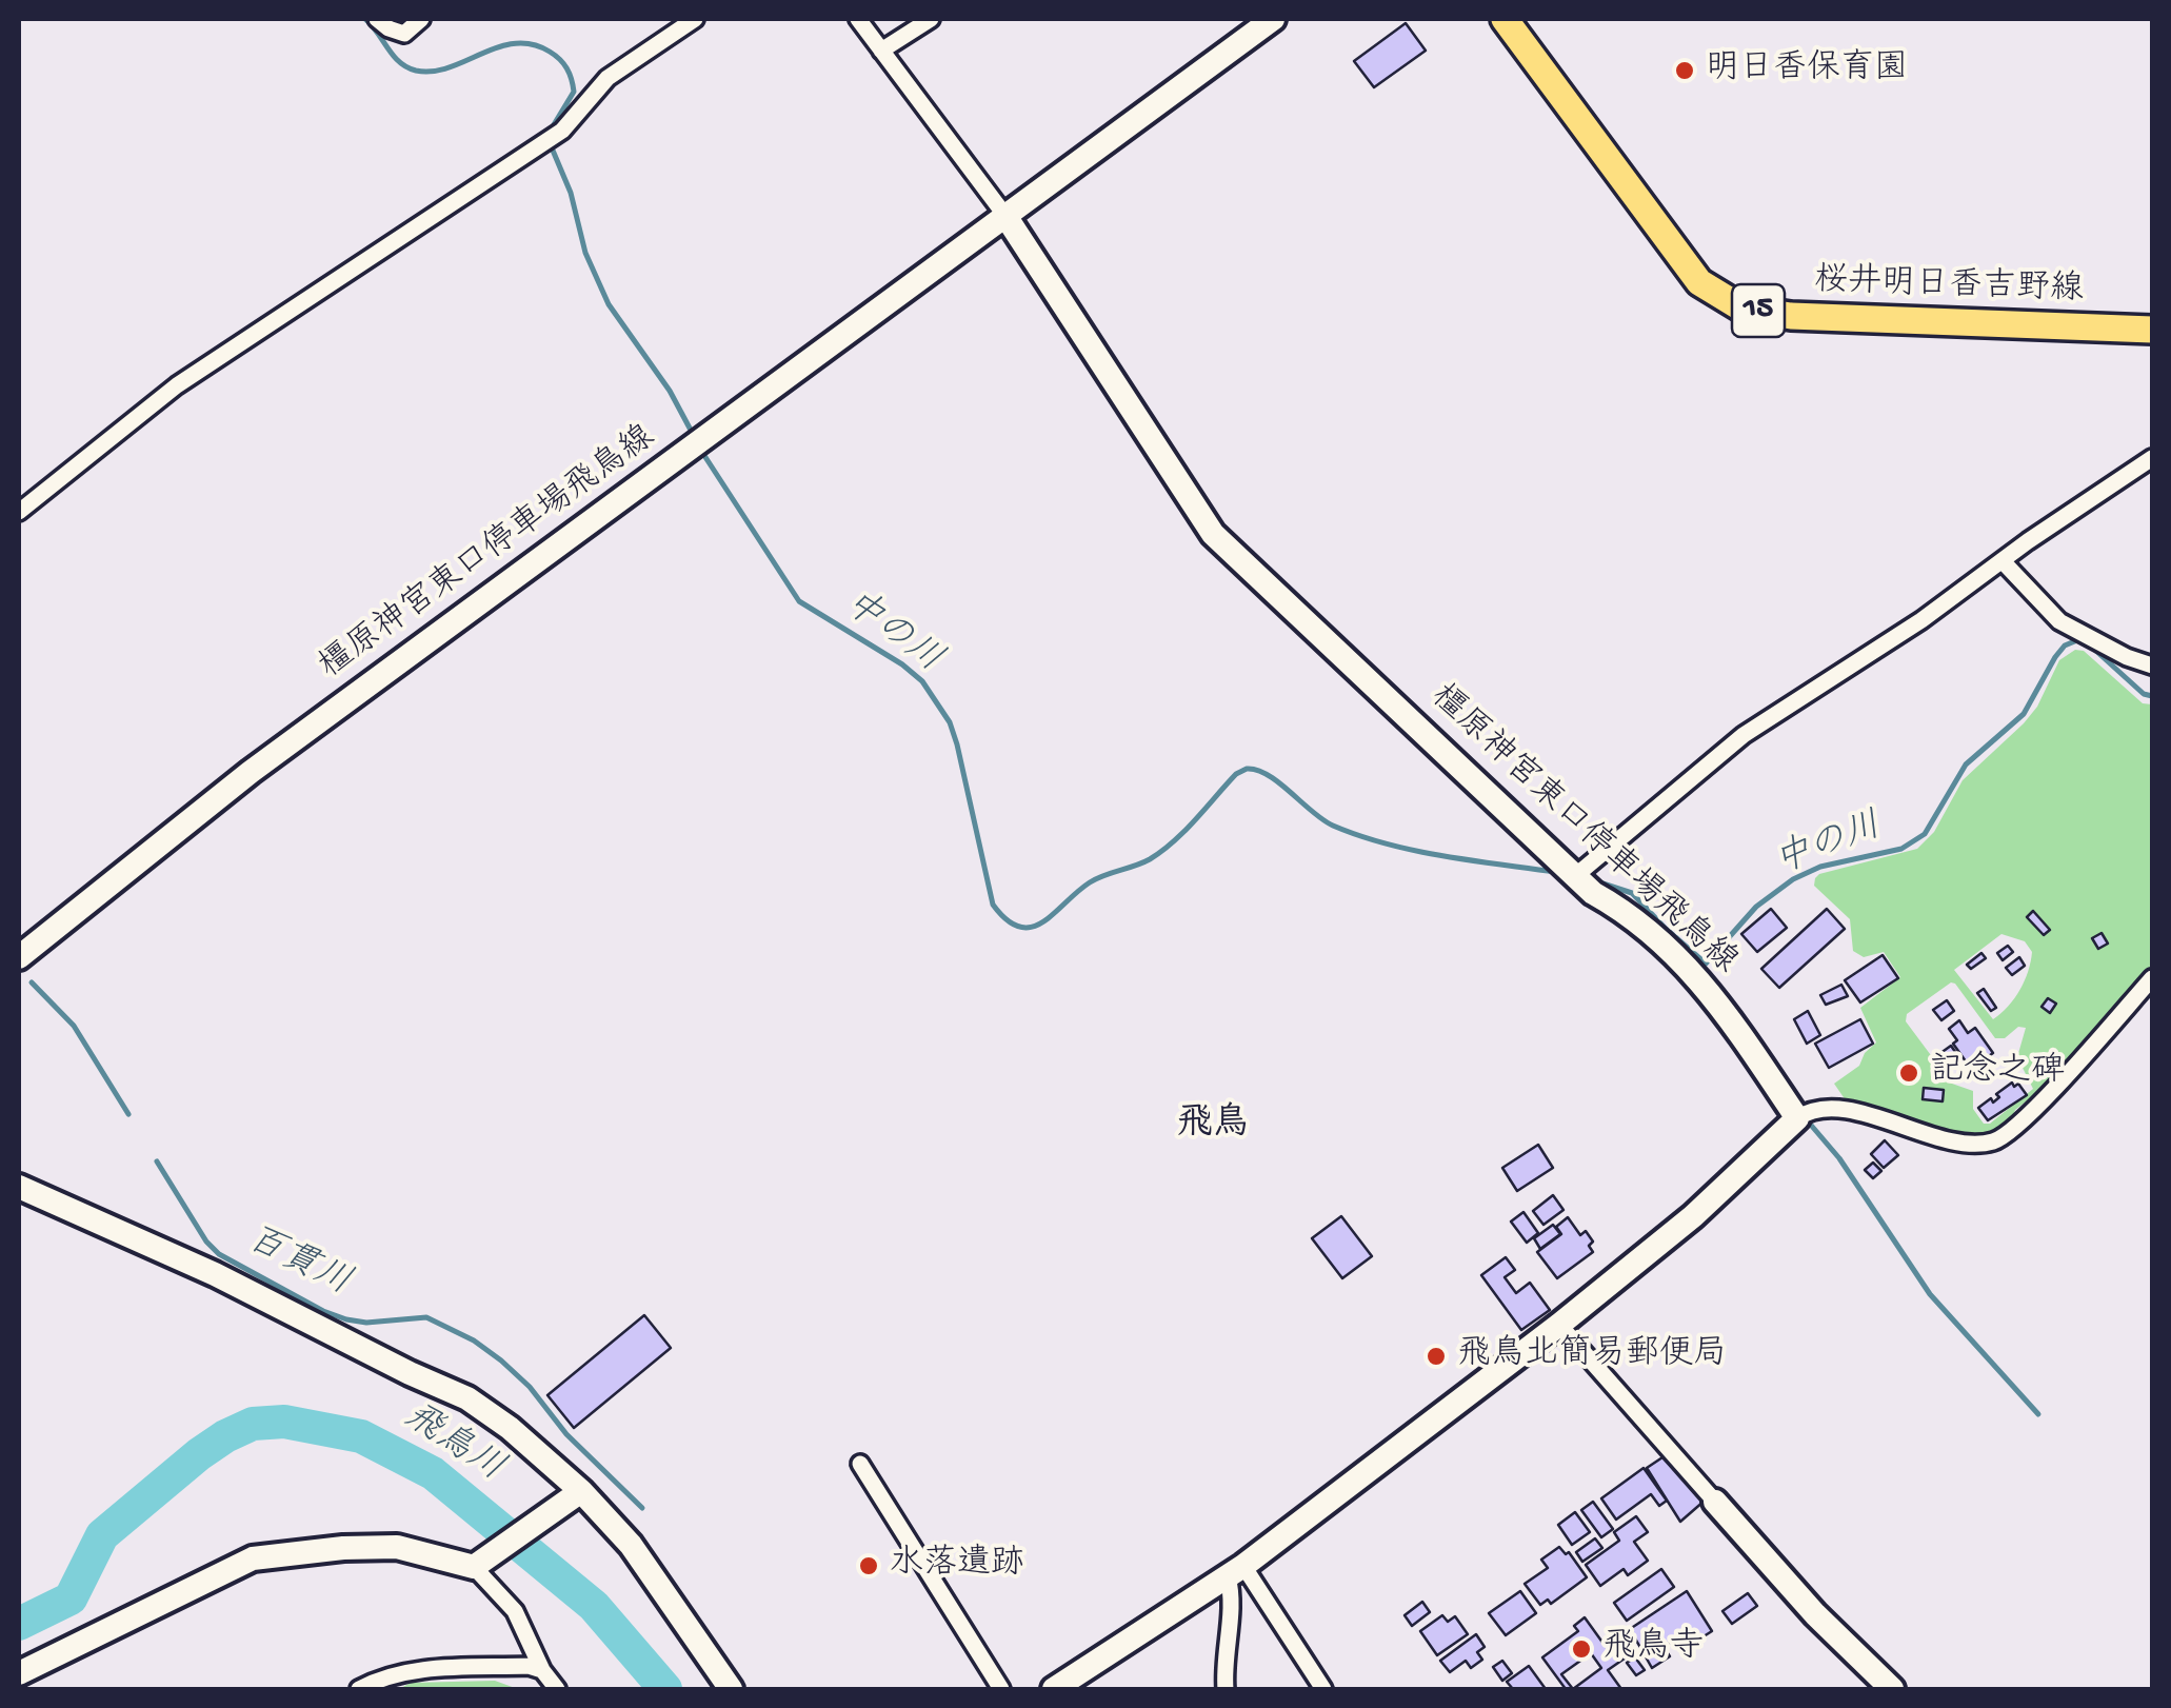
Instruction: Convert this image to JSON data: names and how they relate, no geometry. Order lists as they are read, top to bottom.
{
  "streets": {
    "main road": ["桜井明日香吉野線", "15", "橿原神宮東口停車場飛鳥線"]
  },
  "districts": ["飛鳥"],
  "water": ["中の川", "百貫川", "飛鳥川"],
  "places": [
    "明日香保育園",
    "記念之碑",
    "飛鳥北簡易郵便局",
    "水落遺跡",
    "飛鳥寺"
  ]
}
